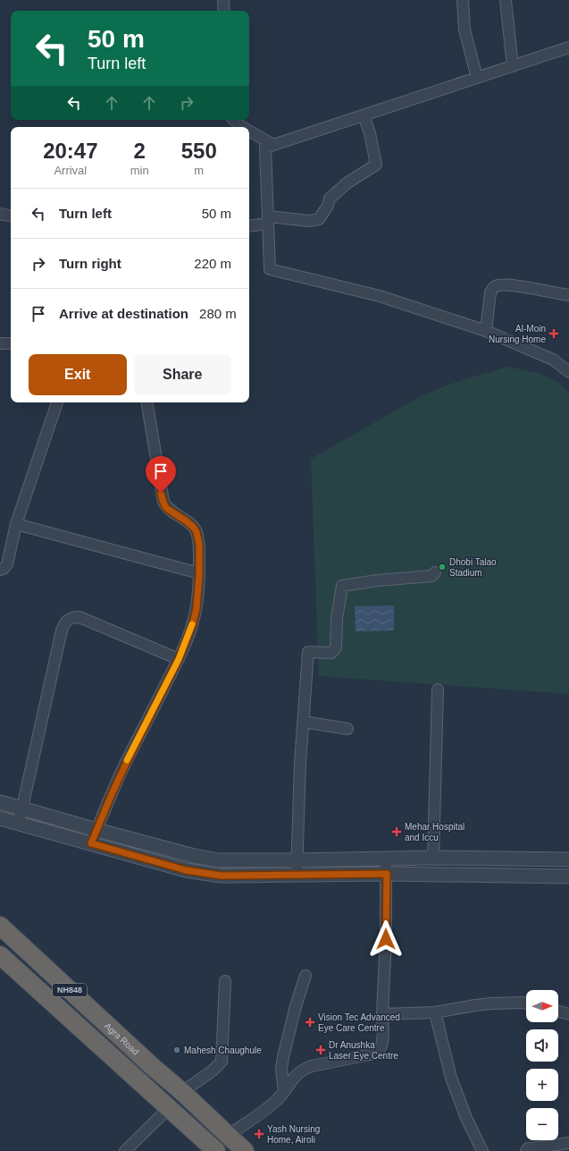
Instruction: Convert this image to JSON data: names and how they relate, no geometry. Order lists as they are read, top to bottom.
{
  "streets": {
    "highway": ["NH848", "Agra Road"]
  },
  "places": {
    "health": [
      "Al-Moin Nursing Home",
      "Mehar Hospital and Iccu",
      "Vision Tec Advanced Eye Care Centre",
      "Dr Anushka Laser Eye Centre",
      "Yash Nursing Home, Airoli"
    ],
    "other": ["Dhobi Talao Stadium", "Mahesh Chaughule"]
  },
  "north": "right",
  "page": {
    "turn": ["50 m", "Turn left"],
    "eta": [
      "20:47",
      "Arrival",
      "2",
      "min",
      "550",
      "m"
    ],
    "list": [
      {
        "name": "Turn left",
        "value": "50 m"
      },
      {
        "name": "Turn right",
        "value": "220 m"
      },
      {
        "name": "Arrive at destination",
        "value": "280 m"
      }
    ],
    "buttons": ["Exit", "Share"],
    "map_buttons": ["+", "−"]
  }
}
